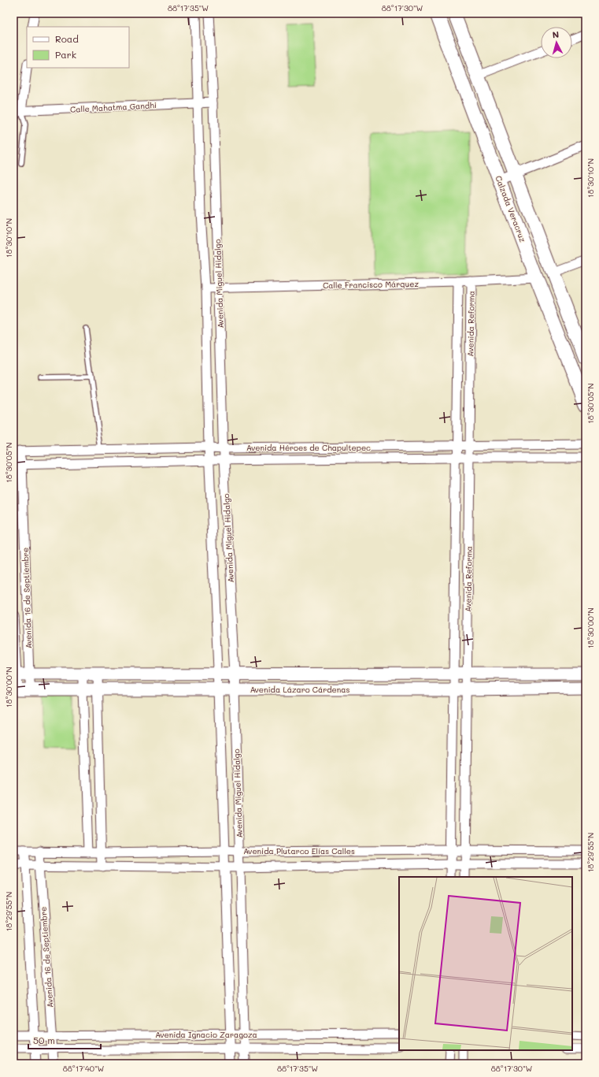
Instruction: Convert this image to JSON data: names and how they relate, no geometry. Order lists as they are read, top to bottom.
{
  "streets": {
    "main road": ["Calzada Veracruz", "Avenida Lázaro Cárdenas"],
    "street": [
      "Calle Mahatma Gandhi",
      "Avenida Miguel Hidalgo",
      "Calle Francisco Márquez",
      "Avenida Reforma",
      "Avenida Héroes de Chapultepec",
      "Avenida 16 de Septiembre",
      "Avenida Plutarco Elías Calles",
      "Avenida Ignacio Zaragoza"
    ]
  },
  "crossings": [
    ["Calle Mahatma Gandhi", "Avenida Miguel Hidalgo"],
    ["Calzada Veracruz", "Calle Francisco Márquez"],
    ["Avenida Miguel Hidalgo", "Calle Francisco Márquez"],
    ["Avenida Miguel Hidalgo", "Avenida Héroes de Chapultepec"],
    ["Avenida Miguel Hidalgo", "Avenida Lázaro Cárdenas"],
    ["Avenida Miguel Hidalgo", "Avenida Plutarco Elías Calles"],
    ["Avenida Miguel Hidalgo", "Avenida Ignacio Zaragoza"],
    ["Calle Francisco Márquez", "Avenida Reforma"],
    ["Avenida Reforma", "Avenida Héroes de Chapultepec"],
    ["Avenida Reforma", "Avenida Lázaro Cárdenas"],
    ["Avenida Reforma", "Avenida Plutarco Elías Calles"],
    ["Avenida Héroes de Chapultepec", "Avenida 16 de Septiembre"],
    ["Avenida 16 de Septiembre", "Avenida Lázaro Cárdenas"],
    ["Avenida 16 de Septiembre", "Avenida Plutarco Elías Calles"],
    ["Avenida 16 de Septiembre", "Avenida Ignacio Zaragoza"]
  ],
  "legend": ["Road", "Park"],
  "scale_bar": "50 m",
  "north": "top",
  "coordinates": [
    "88°17'35\"W",
    "88°17'30\"W",
    "18°30'10\"N",
    "18°30'05\"N",
    "18°30'00\"N",
    "18°29'55\"N",
    "88°17'40\"W"
  ]
}
